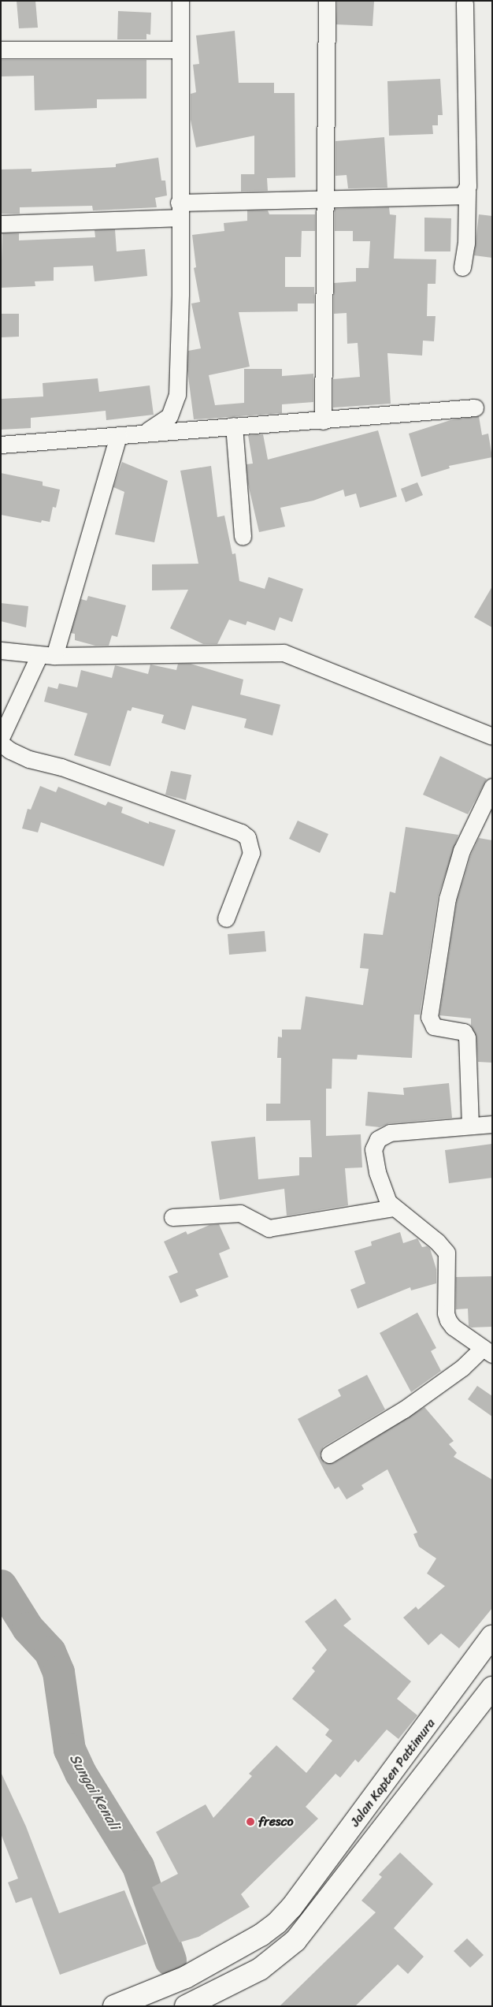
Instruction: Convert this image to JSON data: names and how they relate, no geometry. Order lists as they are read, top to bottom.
{
  "streets": {
    "main road": ["Jalan Kapten Pattimura"]
  },
  "water": ["Sungai Kenali"],
  "places": ["fresco"]
}
